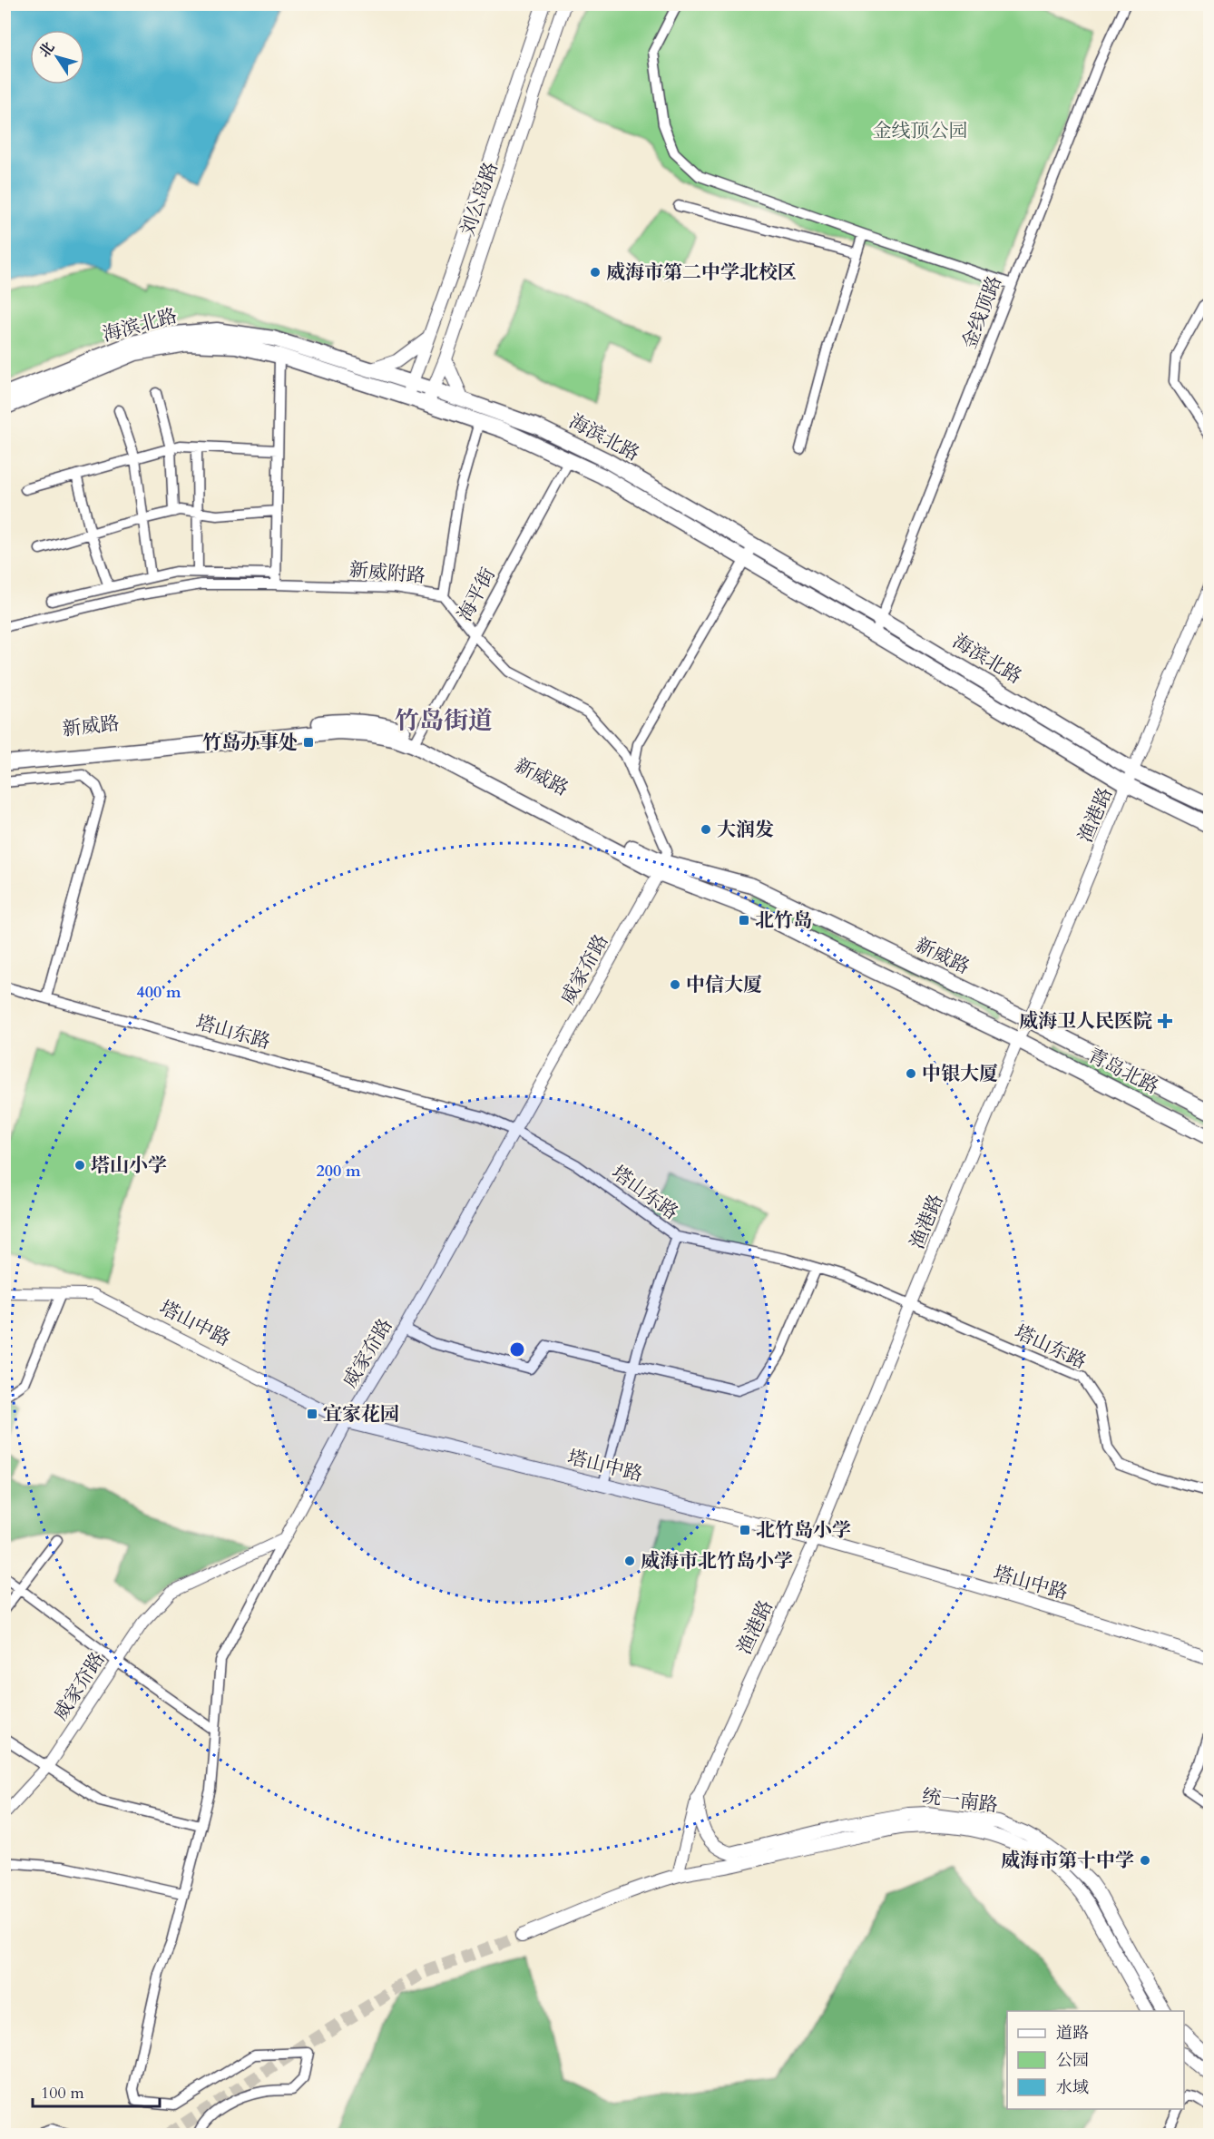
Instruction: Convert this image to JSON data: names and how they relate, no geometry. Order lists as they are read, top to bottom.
{
  "streets": {
    "main road": [
      "刘公岛路",
      "海滨北路",
      "新威路",
      "青岛北路",
      "塔山中路",
      "统一南路"
    ],
    "street": [
      "金线顶路",
      "新威附路",
      "海平街",
      "渔港路",
      "威家夼路",
      "塔山东路"
    ]
  },
  "crossings": [
    ["刘公岛路", "海滨北路"],
    ["金线顶路", "海滨北路"],
    ["海滨北路", "海平街"],
    ["海滨北路", "渔港路"],
    ["新威附路", "海平街"],
    ["新威附路", "新威路"],
    ["新威附路", "威家夼路"],
    ["海平街", "新威路"],
    ["新威路", "渔港路"],
    ["新威路", "威家夼路"],
    ["新威路", "青岛北路"],
    ["渔港路", "塔山东路"],
    ["渔港路", "青岛北路"],
    ["渔港路", "塔山中路"],
    ["渔港路", "统一南路"],
    ["威家夼路", "塔山东路"],
    ["威家夼路", "塔山中路"]
  ],
  "districts": ["竹岛街道"],
  "parks": ["金线顶公园"],
  "places": {
    "other": [
      "威海市第二中学北校区",
      "大润发",
      "中信大厦",
      "中银大厦",
      "塔山小学",
      "威海市北竹岛小学",
      "威海市第十中学"
    ],
    "transit": [
      "竹岛办事处",
      "北竹岛",
      "宜家花园",
      "北竹岛小学"
    ],
    "health": ["威海卫人民医院"]
  },
  "legend": ["道路", "公园", "水域"],
  "scale_bar": "100 m",
  "north": "top left",
  "rings": ["400 m", "200 m"]
}
